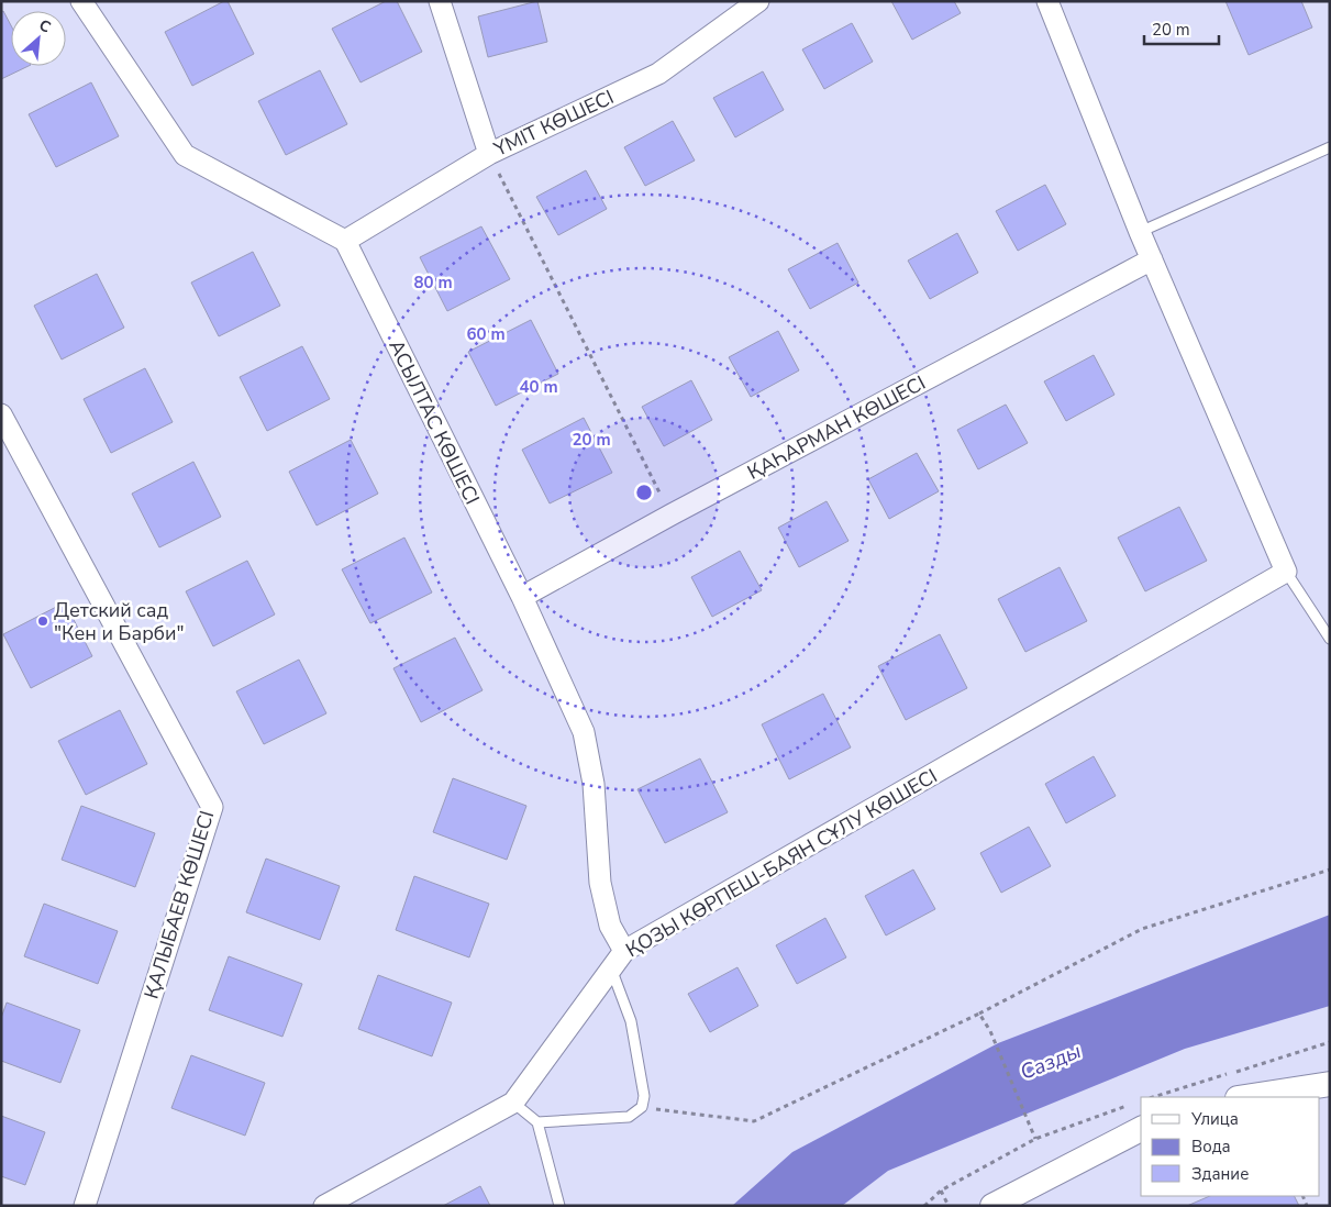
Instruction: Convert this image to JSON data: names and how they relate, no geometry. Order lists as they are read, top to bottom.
{
  "streets": {
    "street": [
      "ҮМІТ КӨШЕСІ",
      "АСЫЛТАС КӨШЕСІ",
      "ҚАҺАРМАН КӨШЕСІ",
      "ҚОЗЫ КӨРПЕШ-БАЯН СҰЛУ КӨШЕСІ",
      "ҚАЛЫБАЕВ КӨШЕСІ"
    ]
  },
  "crossings": [
    ["ҮМІТ КӨШЕСІ", "АСЫЛТАС КӨШЕСІ"],
    ["АСЫЛТАС КӨШЕСІ", "ҚАҺАРМАН КӨШЕСІ"],
    ["АСЫЛТАС КӨШЕСІ", "ҚОЗЫ КӨРПЕШ-БАЯН СҰЛУ КӨШЕСІ"]
  ],
  "water": ["Сазды"],
  "places": ["Детский сад \"Кен и Барби\""],
  "legend": ["Улица", "Вода", "Здание"],
  "scale_bar": "20 m",
  "north": "top right",
  "rings": [
    "80 m",
    "60 m",
    "40 m",
    "20 m"
  ]
}
